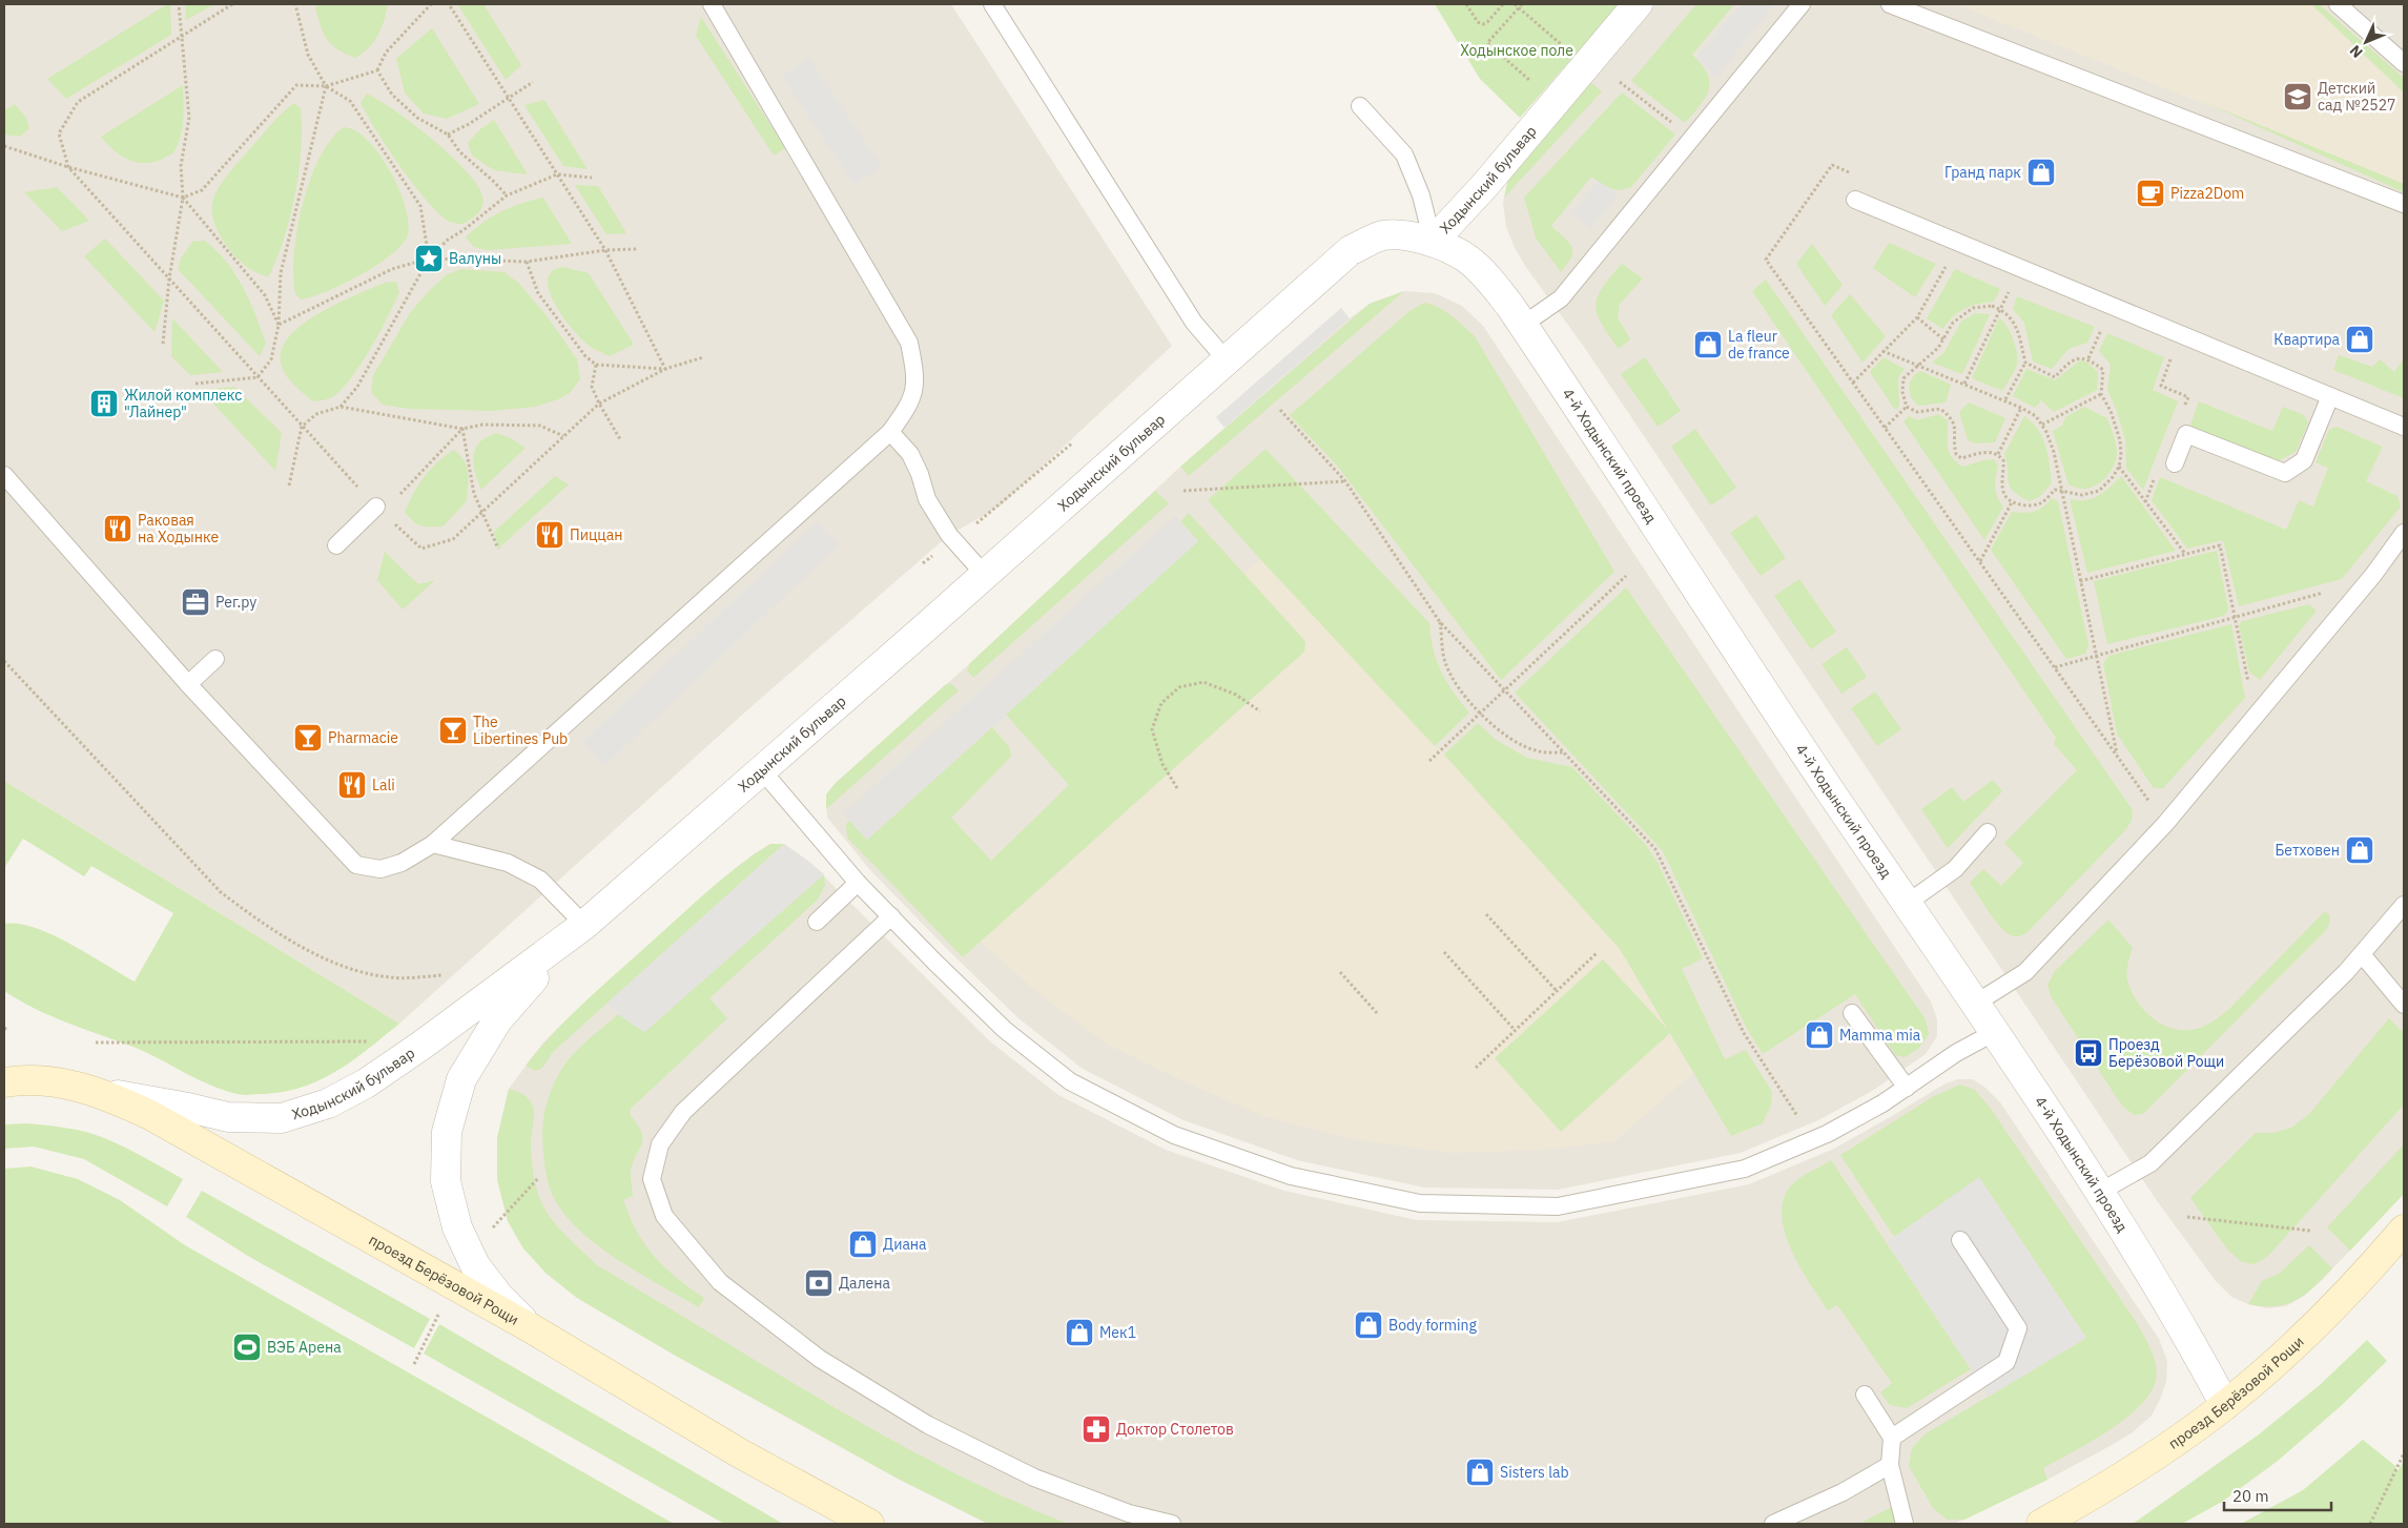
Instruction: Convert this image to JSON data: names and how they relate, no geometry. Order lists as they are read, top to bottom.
{
  "streets": {
    "street": ["Ходынский бульвар", "4-й Ходынский проезд", "проезд Берёзовой Рощи"]
  },
  "crossings": [
    ["Ходынский бульвар", "4-й Ходынский проезд"],
    ["Ходынский бульвар", "проезд Берёзовой Рощи"],
    ["4-й Ходынский проезд", "проезд Берёзовой Рощи"]
  ],
  "parks": ["Ходынское поле"],
  "places": {
    "school or university": ["Детский сад №2527"],
    "shop": [
      "Гранд парк",
      "Квартира",
      "La fleur de france",
      "Бетховен",
      "Mamma mia",
      "Диана",
      "Body forming",
      "Мек1",
      "Sisters lab"
    ],
    "cafe": ["Pizza2Dom"],
    "place": ["Валуны"],
    "building": ["Жилой комплекс \"Лайнер\""],
    "restaurant": ["Раковая на Ходынке", "Пиццан", "Lali"],
    "office": ["Рег.ру"],
    "bar": ["The Libertines Pub", "Pharmacie"],
    "bus stop": ["Проезд Берёзовой Рощи"],
    "bank": ["Далена"],
    "sports": ["ВЭБ Арена"],
    "pharmacy": ["Доктор Столетов"]
  },
  "scale_bar": "20 m",
  "north": "bottom left"
}
